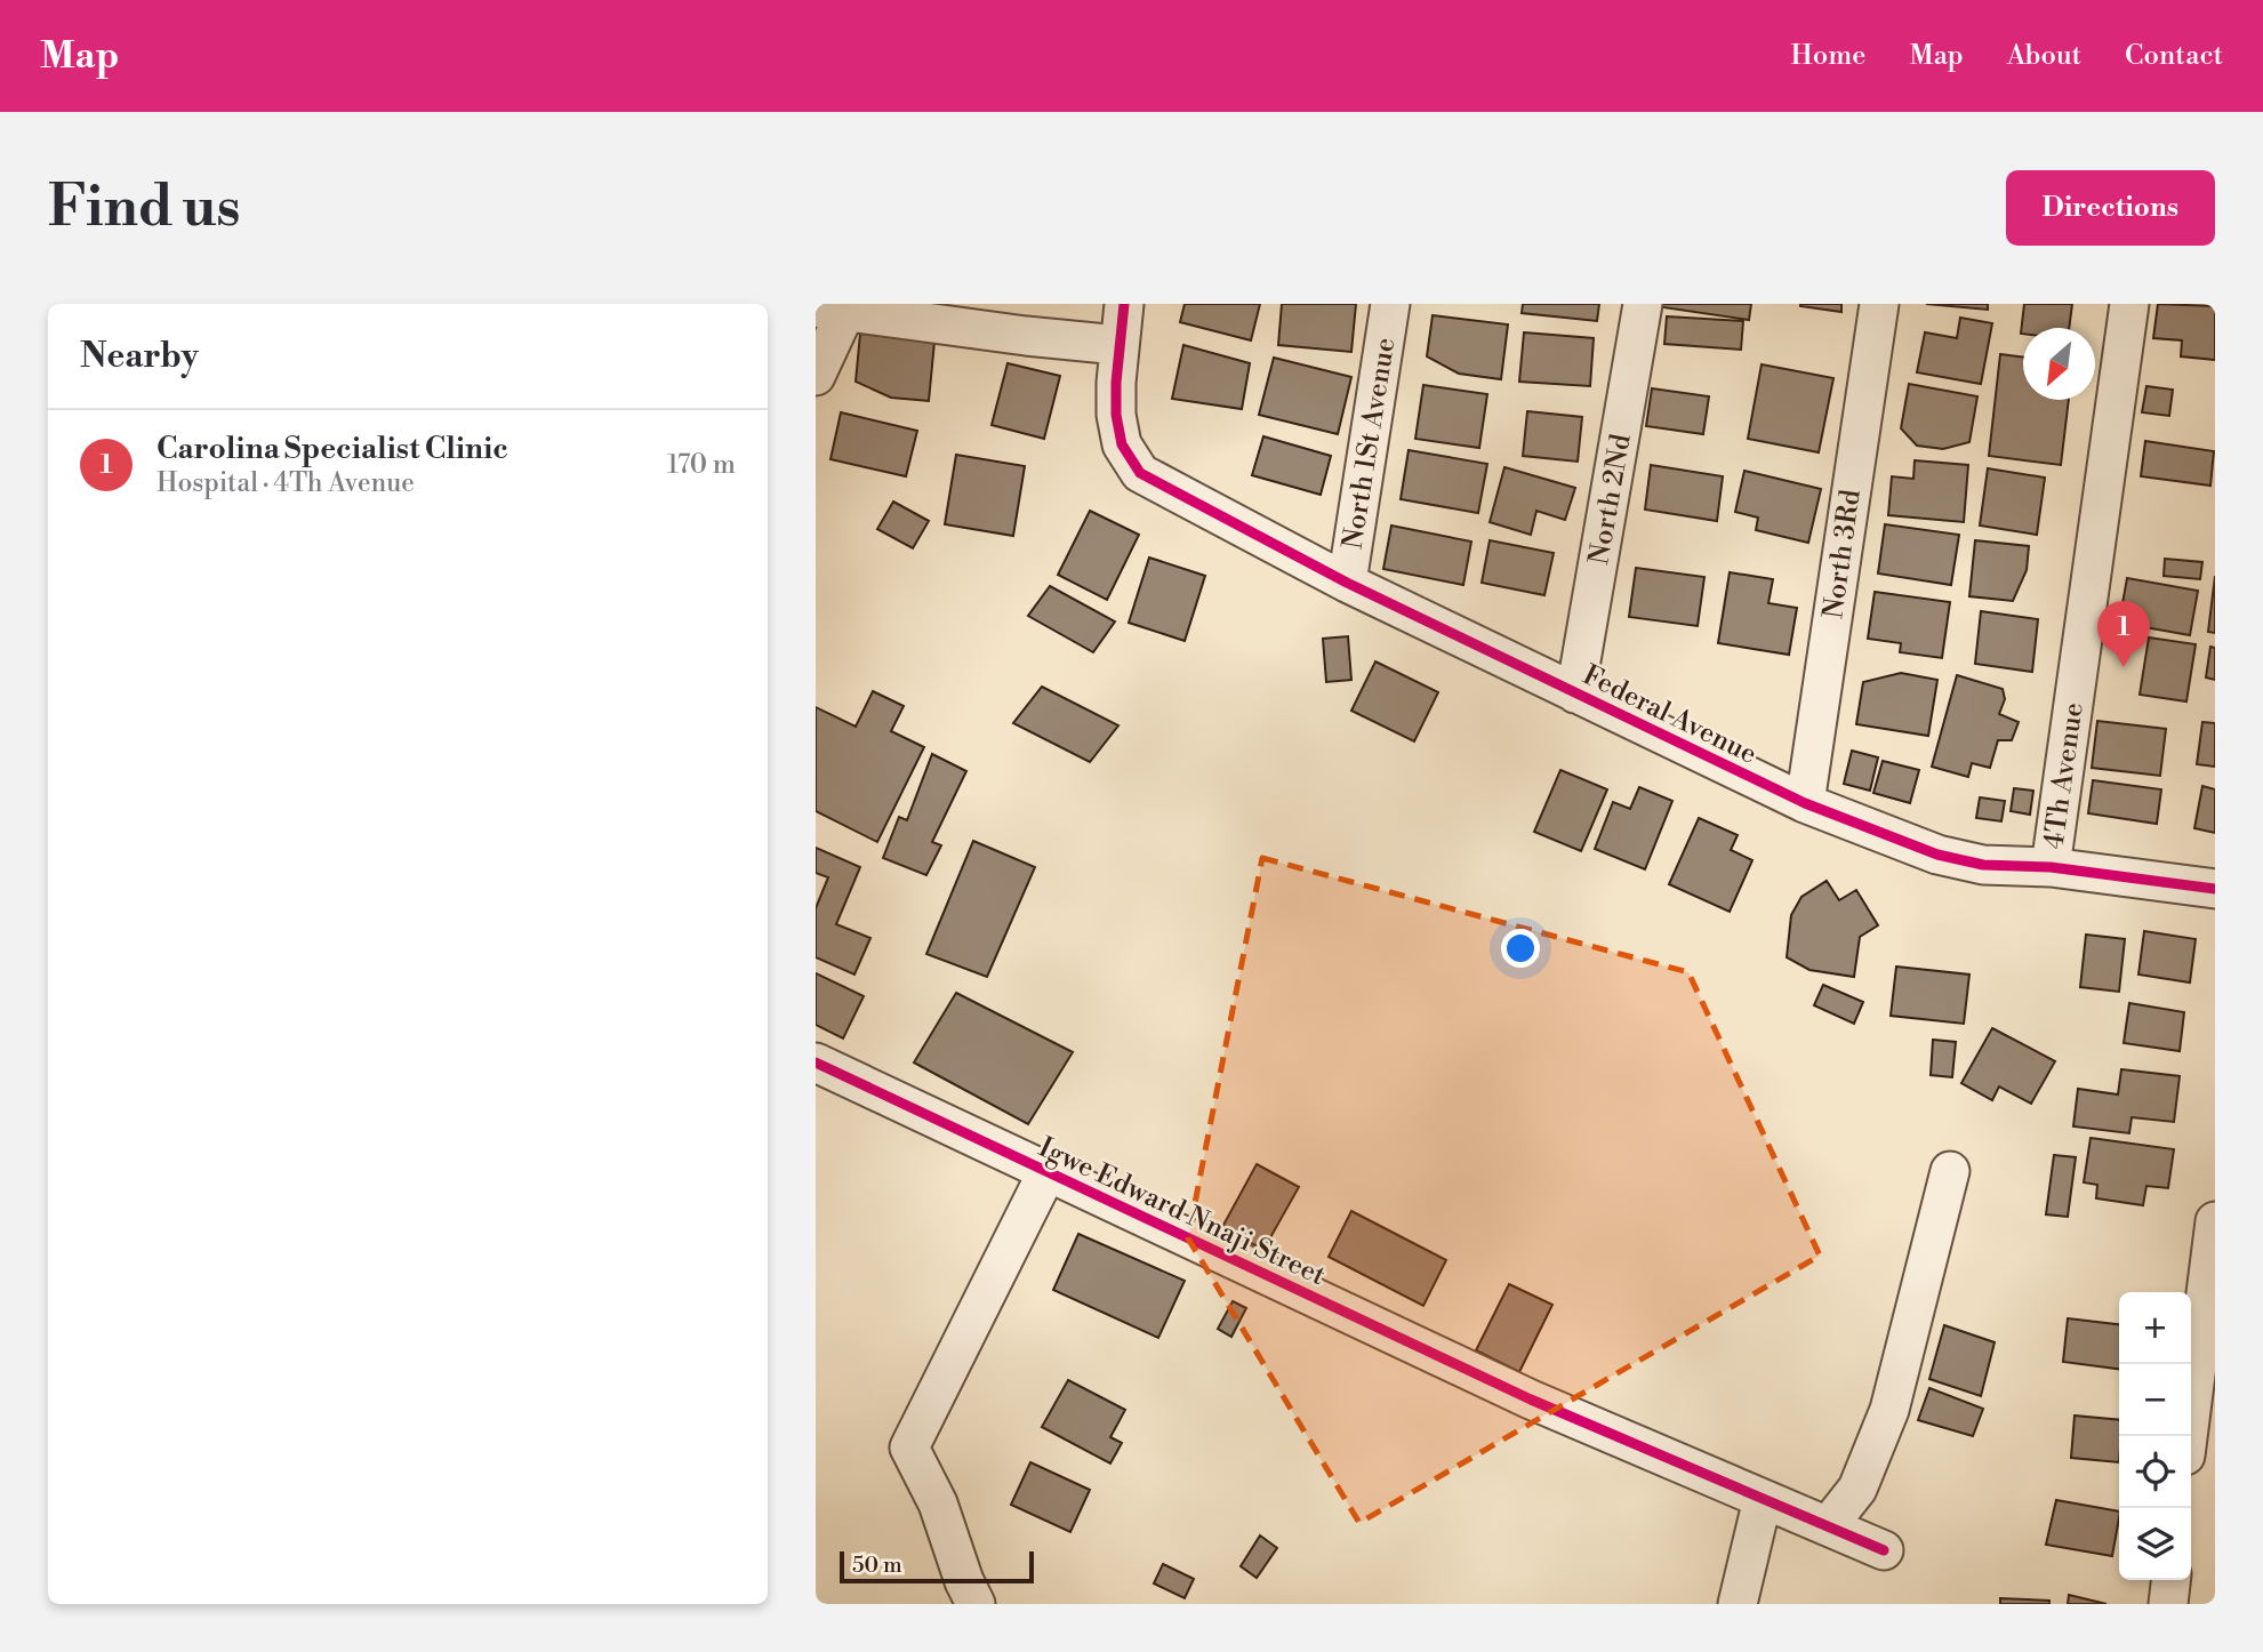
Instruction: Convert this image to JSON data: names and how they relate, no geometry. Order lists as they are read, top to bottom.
{
  "streets": {
    "street": [
      "North 1St Avenue",
      "North 2Nd",
      "North 3Rd",
      "Federal Avenue",
      "4Th Avenue",
      "Igwe Edward Nnaji Street"
    ]
  },
  "crossings": [
    ["North 1St Avenue", "Federal Avenue"],
    ["North 2Nd", "Federal Avenue"],
    ["North 3Rd", "Federal Avenue"],
    ["Federal Avenue", "4Th Avenue"]
  ],
  "scale_bar": "50 m",
  "north": "bottom left",
  "page": {
    "header": "Map",
    "nav": [
      "Home",
      "Map",
      "About",
      "Contact"
    ],
    "buttons": "Directions",
    "title": "Find us",
    "heading": "Nearby",
    "list": [
      {
        "mark": "1",
        "name": "Carolina Specialist Clinic",
        "note": "Hospital · 4Th Avenue",
        "value": "170 m"
      }
    ],
    "pins": "1",
    "map_buttons": ["+", "−"],
    "scale": "50 m"
  }
}
